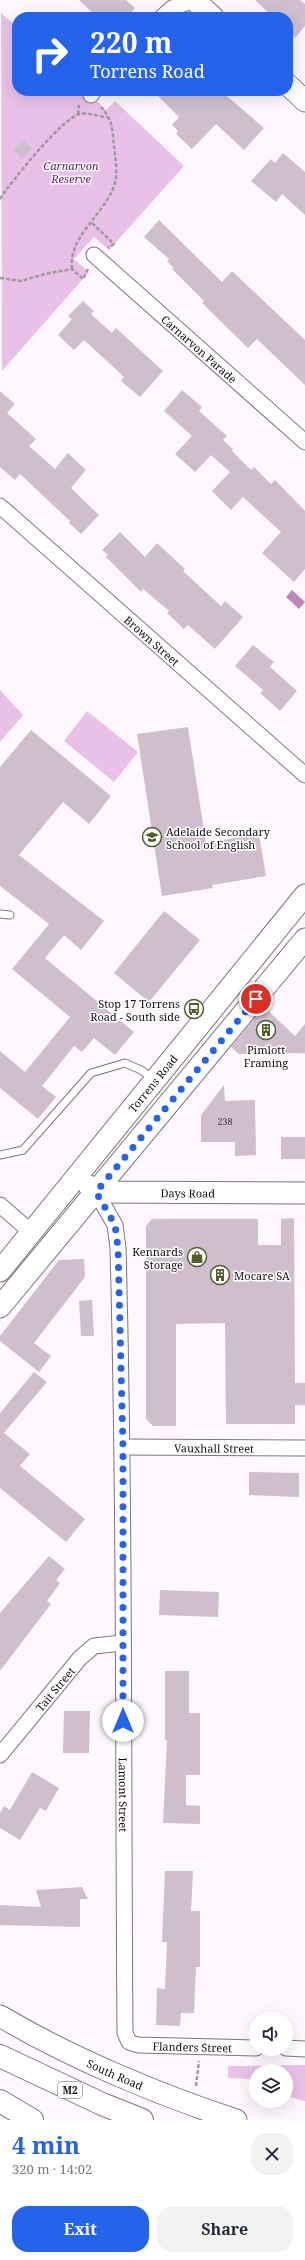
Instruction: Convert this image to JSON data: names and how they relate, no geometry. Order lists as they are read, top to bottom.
{
  "streets": {
    "highway": ["M2"],
    "main road": ["Torrens Road", "Days Road", "South Road"],
    "street": [
      "Carnarvon Parade",
      "Brown Street",
      "Vauxhall Street",
      "Tait Street",
      "Lamont Street",
      "Flanders Street"
    ]
  },
  "crossings": [
    ["Days Road", "Lamont Street"],
    ["Vauxhall Street", "Lamont Street"],
    ["Tait Street", "Lamont Street"],
    ["Lamont Street", "Flanders Street"]
  ],
  "parks": ["Carnarvon Reserve"],
  "places": {
    "school or university": ["Adelaide Secondary School of English"],
    "bus stop": ["Stop 17 Torrens Road - South side"],
    "building": ["Pimlott Framing", "Mocare SA"],
    "shop": ["Kennards Storage"]
  },
  "house_numbers": ["238"],
  "page": {
    "turn": ["220 m", "Torrens Road"],
    "heading": ["4 min", "320 m · 14:02"],
    "buttons": ["Exit", "Share"]
  }
}
